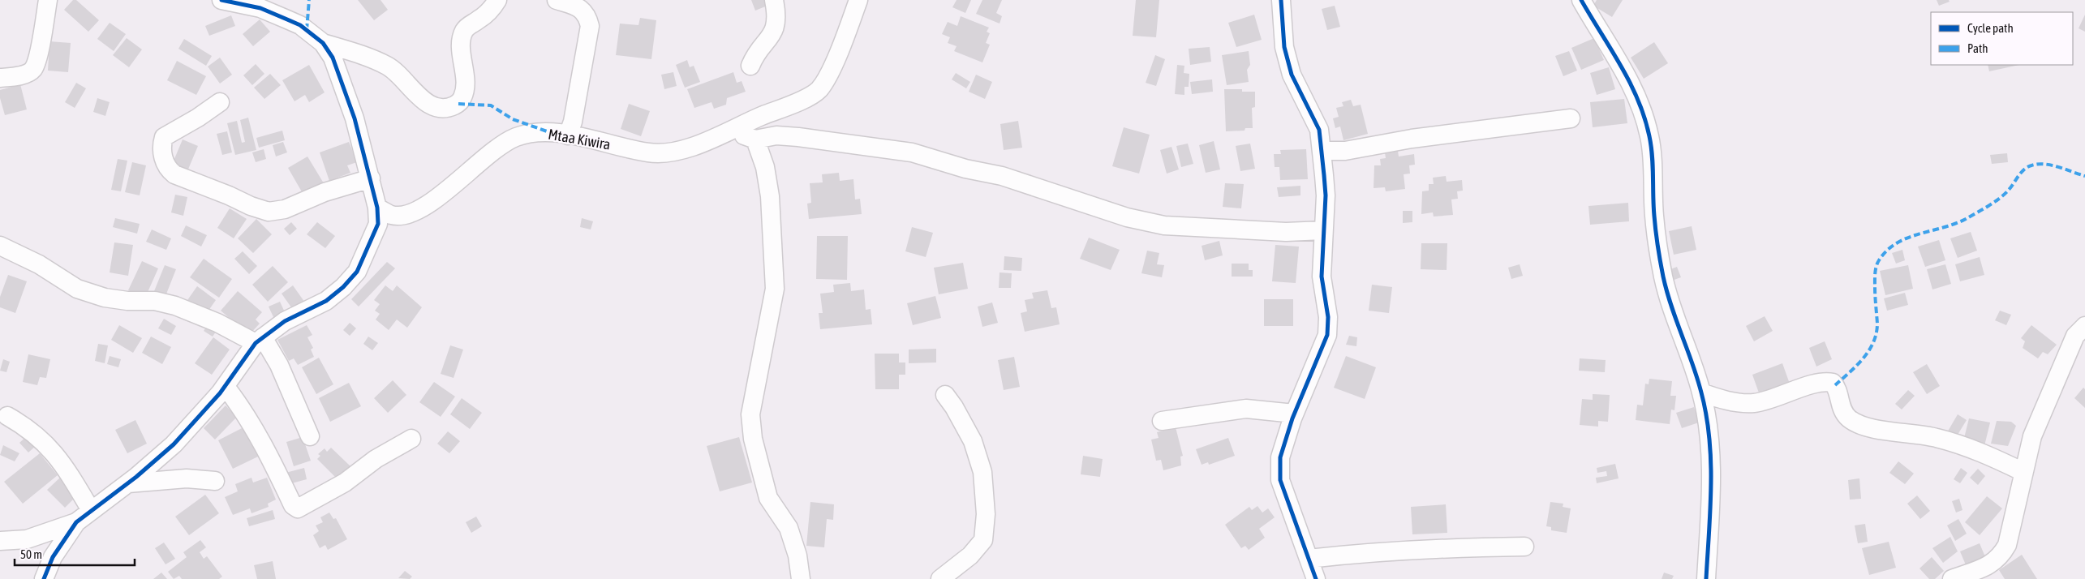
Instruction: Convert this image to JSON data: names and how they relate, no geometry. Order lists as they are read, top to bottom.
{
  "streets": {
    "street": ["Mtaa Kiwira"]
  },
  "legend": ["Cycle path", "Path"],
  "scale_bar": "50 m"
}
